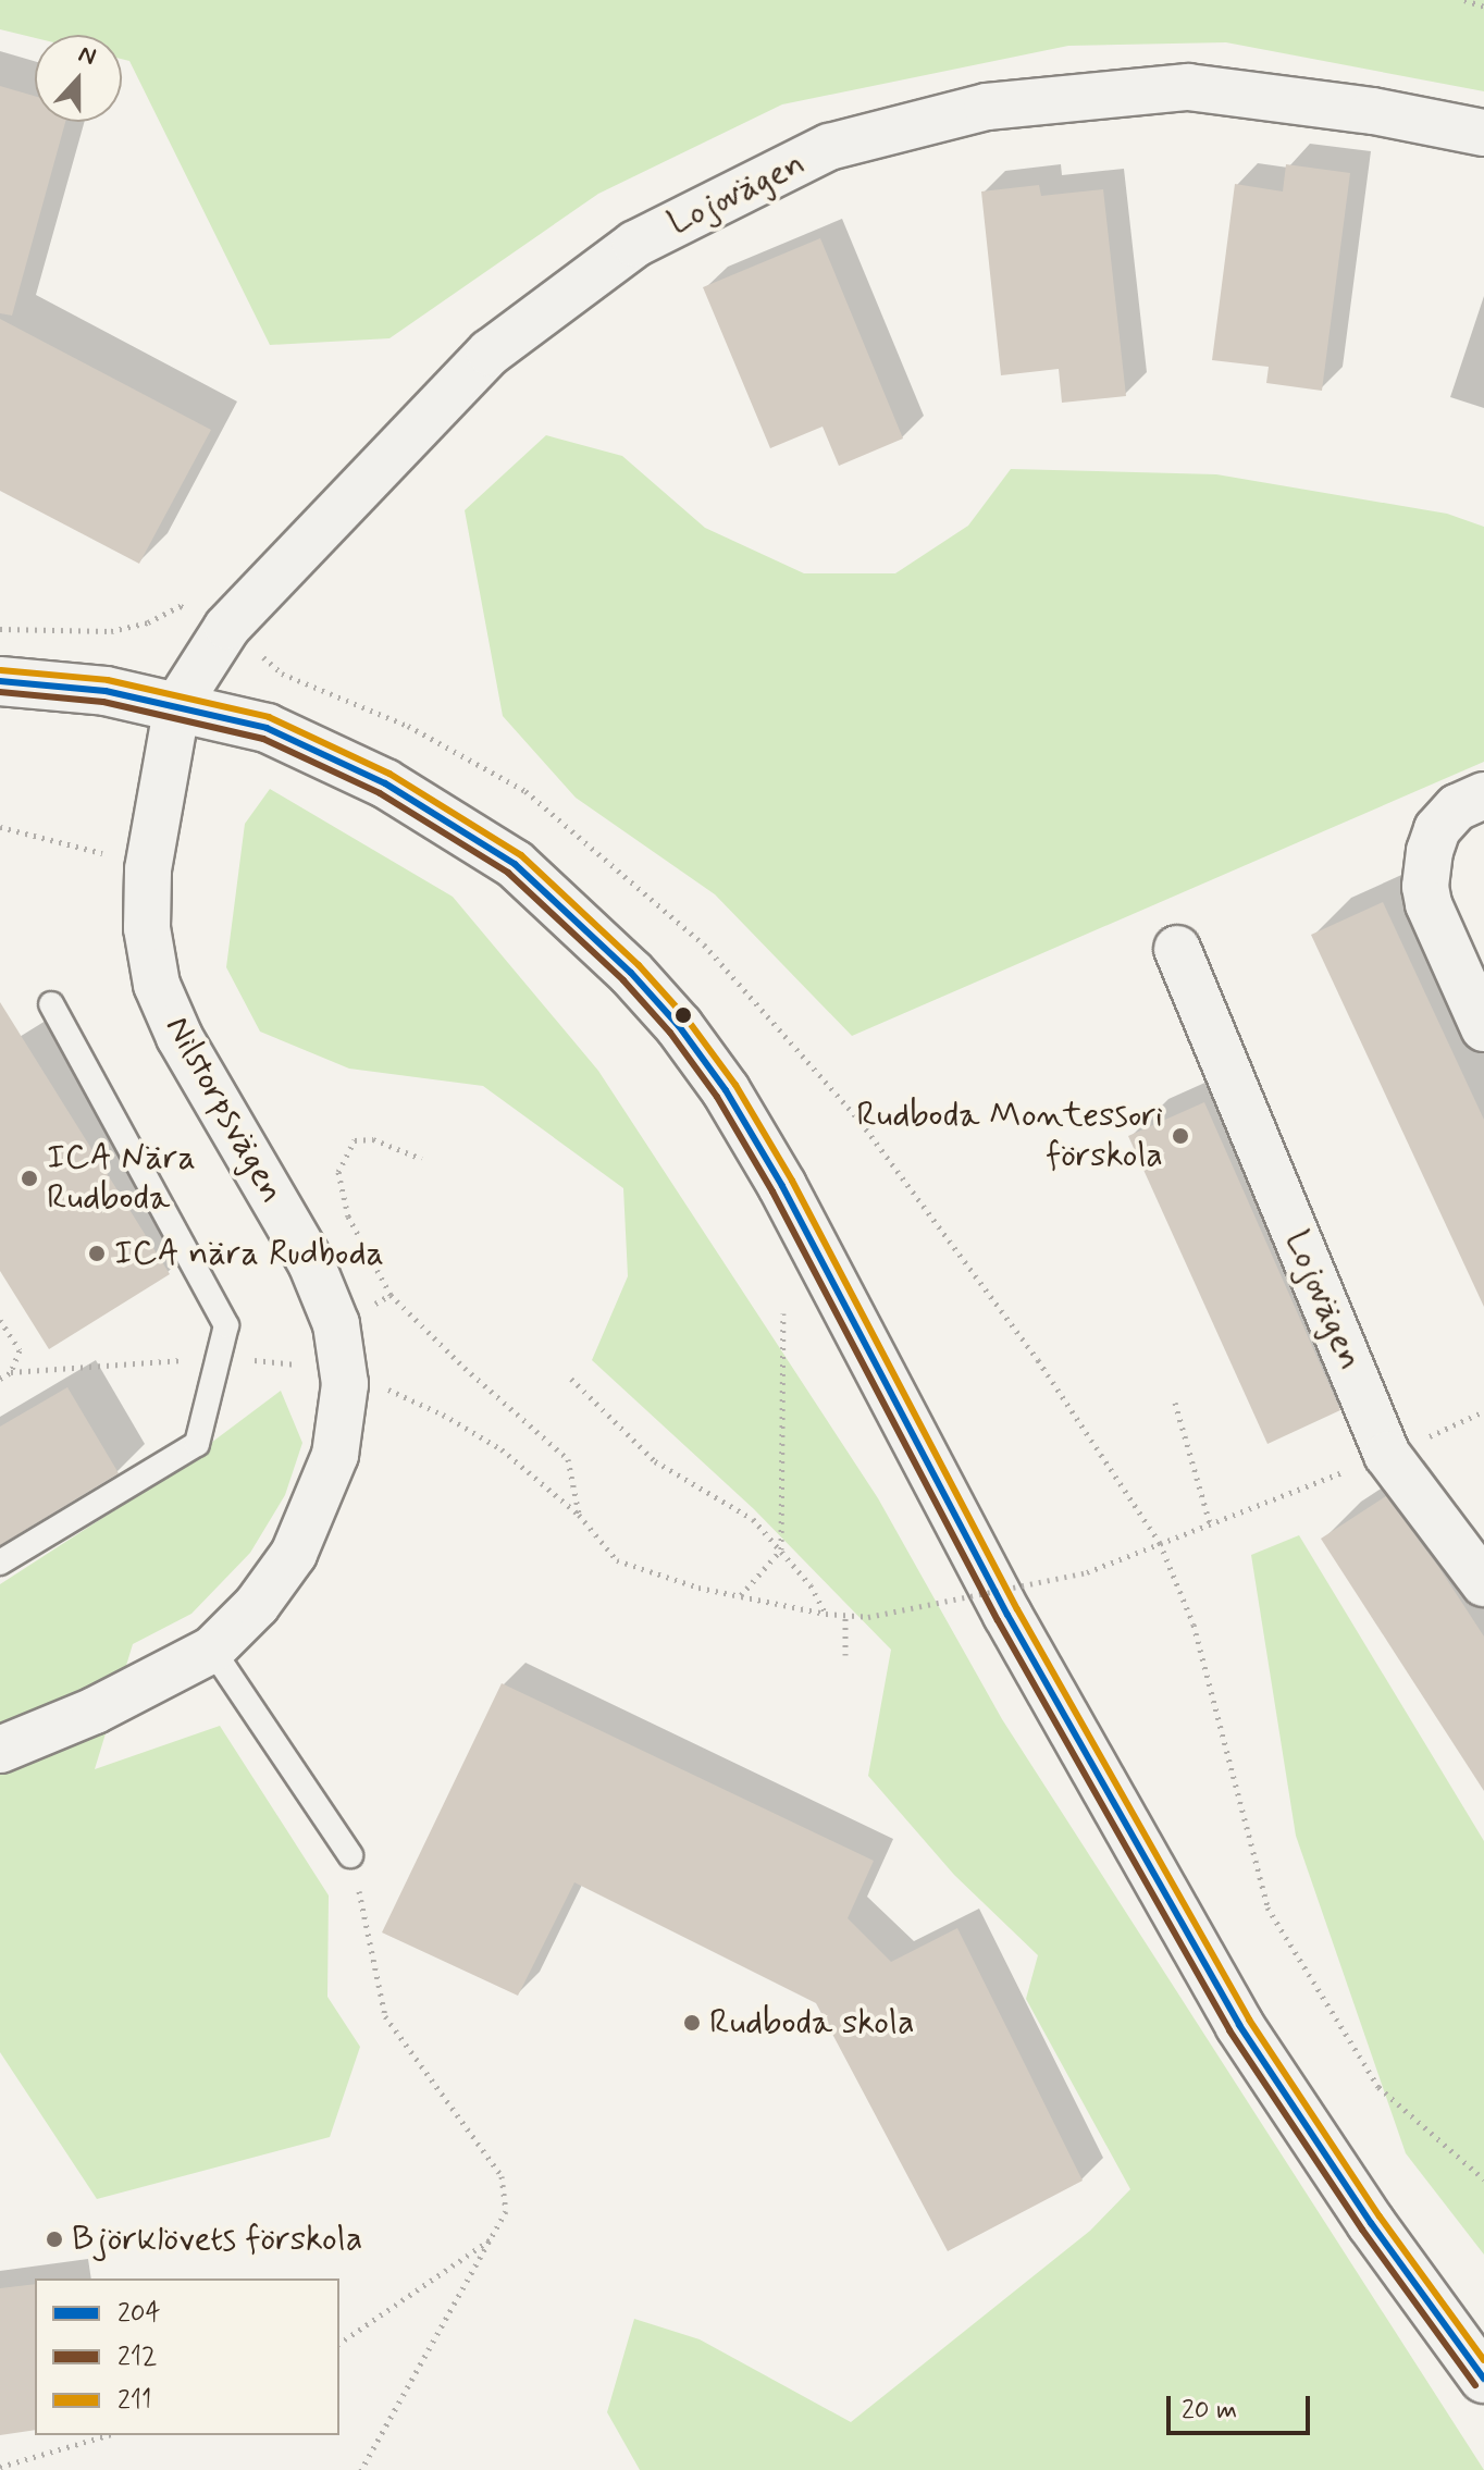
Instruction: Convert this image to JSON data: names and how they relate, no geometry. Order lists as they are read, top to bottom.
{
  "streets": {
    "street": ["Lojovägen", "Nilstorpsvägen"]
  },
  "crossings": [
    ["Lojovägen", "Nilstorpsvägen"]
  ],
  "places": [
    "Rudboda Montessori förskola",
    "ICA Nära Rudboda",
    "ICA nära Rudboda",
    "Rudboda skola",
    "Björklövets förskola"
  ],
  "lines": ["transit line 211", "transit line 204", "transit line 212"],
  "legend": ["204", "212", "211"],
  "scale_bar": "20 m",
  "north": "top"
}
